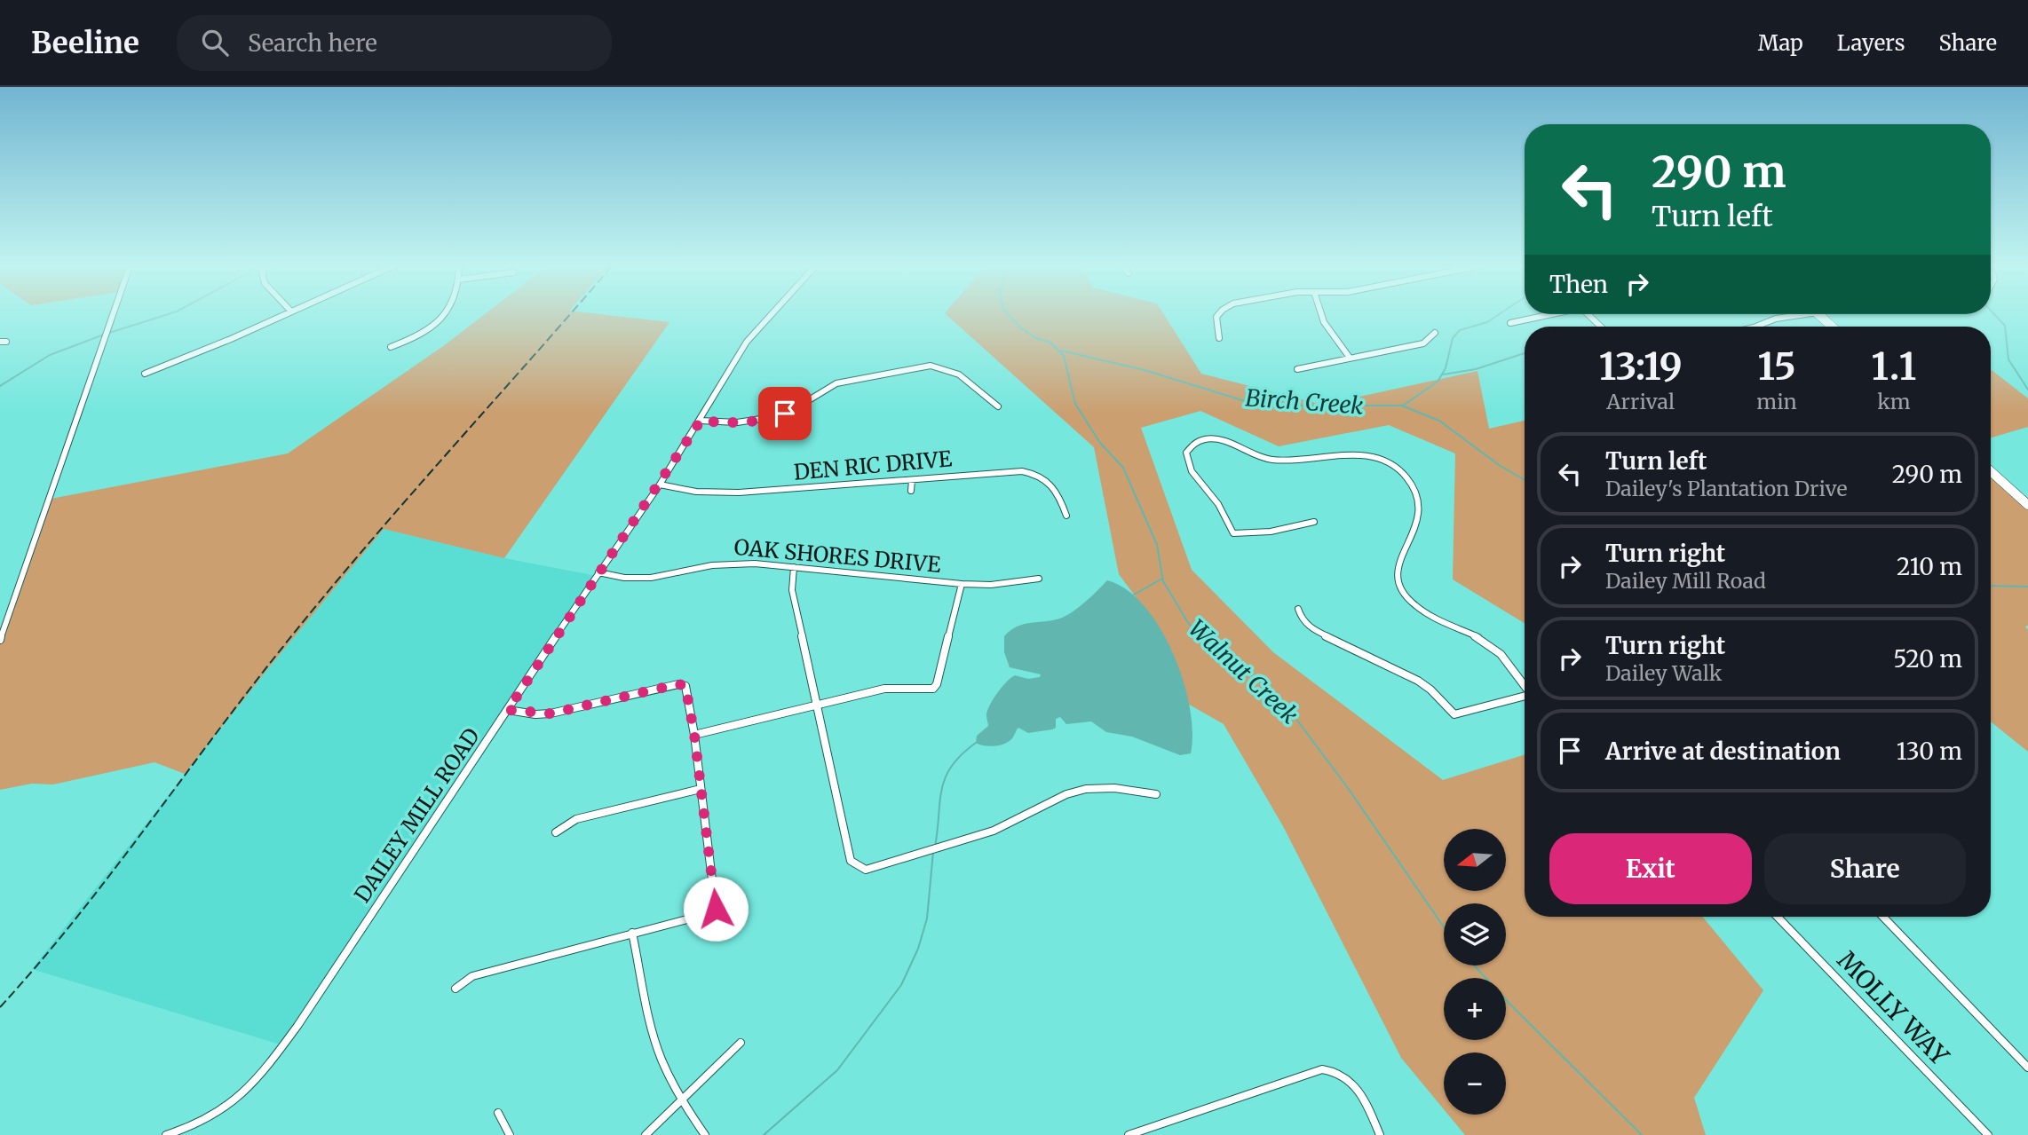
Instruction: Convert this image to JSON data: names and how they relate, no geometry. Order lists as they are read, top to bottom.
{
  "streets": {
    "street": [
      "DEN RIC DRIVE",
      "OAK SHORES DRIVE",
      "DAILEY MILL ROAD",
      "MOLLY WAY"
    ]
  },
  "crossings": [
    ["DEN RIC DRIVE", "DAILEY MILL ROAD"],
    ["OAK SHORES DRIVE", "DAILEY MILL ROAD"]
  ],
  "water": ["Birch Creek", "Walnut Creek"],
  "north": "left",
  "page": {
    "header": "Beeline",
    "search": "Search here",
    "nav": ["Map", "Layers", "Share"],
    "turn": ["290 m", "Turn left"],
    "then": "Then",
    "eta": [
      "13:19",
      "Arrival",
      "15",
      "min",
      "1.1",
      "km"
    ],
    "list": [
      {
        "name": "Turn left",
        "note": "Dailey's Plantation Drive",
        "value": "290 m"
      },
      {
        "name": "Turn right",
        "note": "Dailey Mill Road",
        "value": "210 m"
      },
      {
        "name": "Turn right",
        "note": "Dailey Walk",
        "value": "520 m"
      },
      {
        "name": "Arrive at destination",
        "value": "130 m"
      }
    ],
    "buttons": ["Exit", "Share"],
    "map_buttons": ["+", "−"]
  }
}
